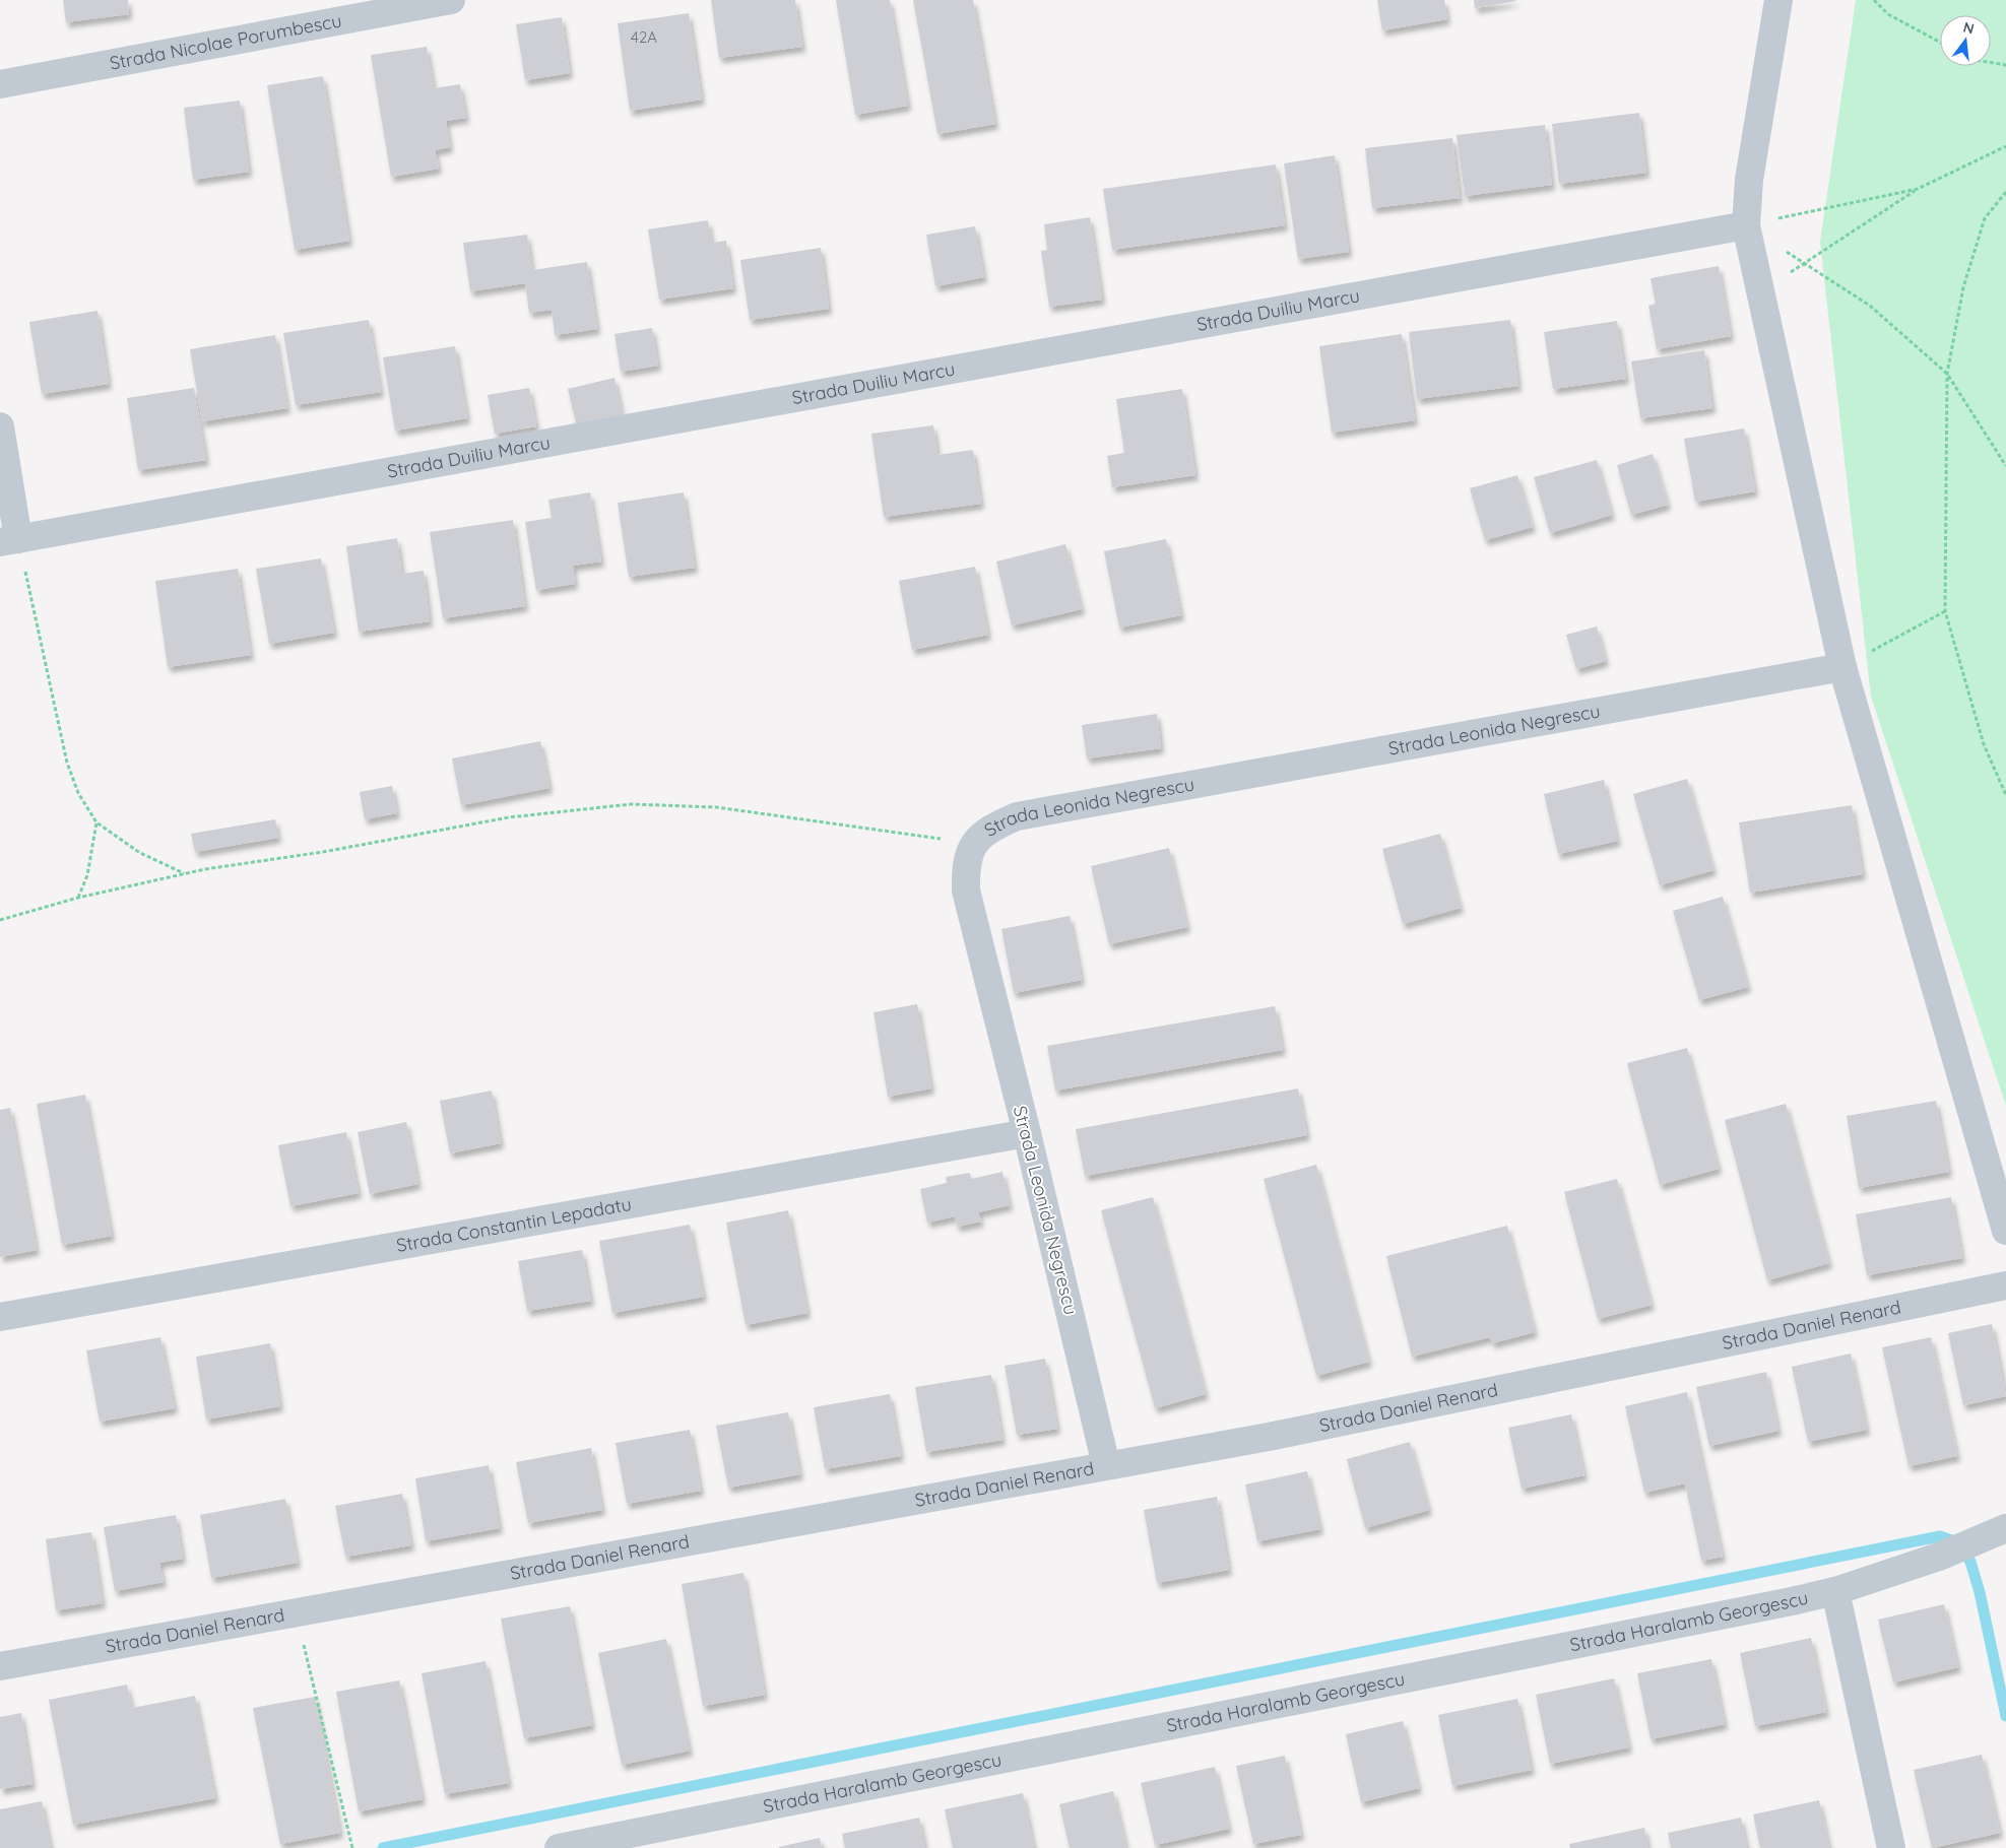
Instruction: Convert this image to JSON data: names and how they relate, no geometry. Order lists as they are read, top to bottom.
{
  "streets": {
    "street": [
      "Strada Nicolae Porumbescu",
      "Strada Duiliu Marcu",
      "Strada Leonida Negrescu",
      "Strada Constantin Lepadatu",
      "Strada Daniel Renard",
      "Strada Haralamb Georgescu"
    ]
  },
  "crossings": [
    ["Strada Leonida Negrescu", "Strada Constantin Lepadatu"],
    ["Strada Leonida Negrescu", "Strada Daniel Renard"]
  ],
  "house_numbers": ["42A"],
  "north": "top"
}
